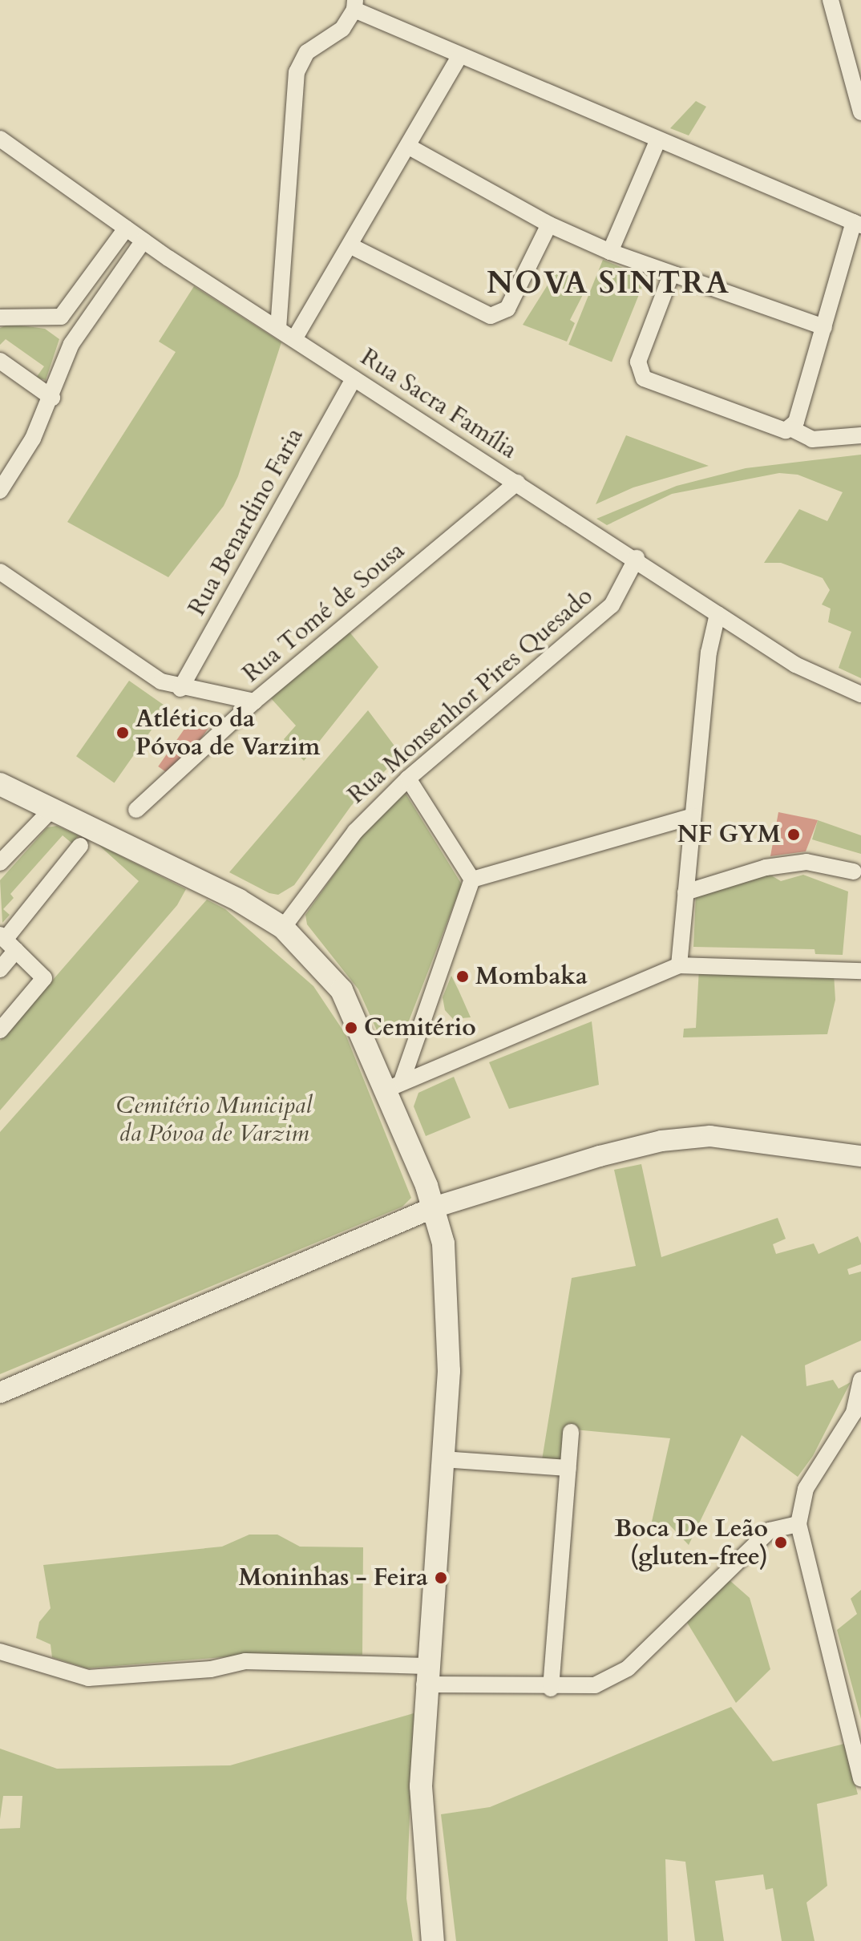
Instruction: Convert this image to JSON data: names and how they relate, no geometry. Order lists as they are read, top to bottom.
{
  "streets": {
    "street": [
      "Rua Sacra Família",
      "Rua Benardino Faria",
      "Rua Tomé de Sousa",
      "Rua Monsenhor Pires Quesado"
    ]
  },
  "crossings": [
    ["Rua Sacra Família", "Rua Benardino Faria"],
    ["Rua Sacra Família", "Rua Tomé de Sousa"],
    ["Rua Sacra Família", "Rua Monsenhor Pires Quesado"]
  ],
  "districts": ["NOVA SINTRA"],
  "parks": ["Cemitério Municipal da Póvoa de Varzim"],
  "places": [
    "Atlético da Póvoa de Varzim",
    "NF GYM",
    "Mombaka",
    "Cemitério",
    "Boca De Leão (gluten-free)",
    "Moninhas - Feira"
  ]
}
